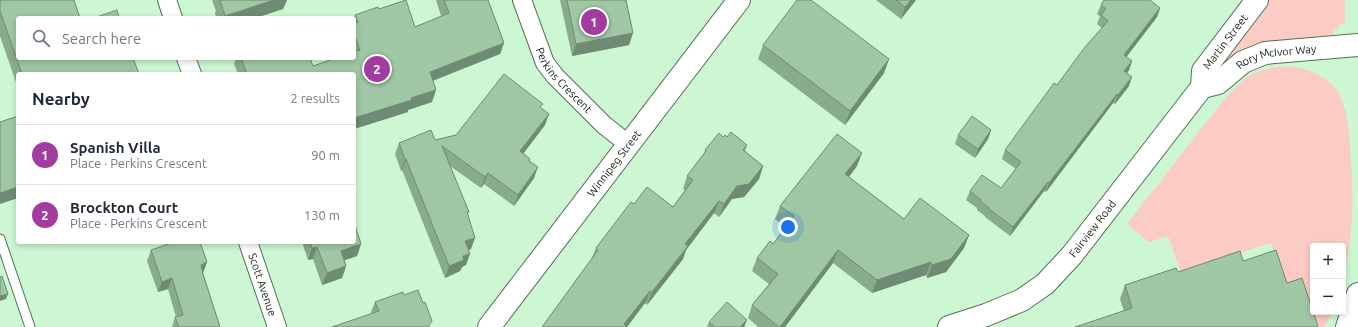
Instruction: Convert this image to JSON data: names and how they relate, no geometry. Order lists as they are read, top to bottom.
{
  "streets": {
    "street": [
      "Martin Street",
      "Rory McIvor Way",
      "Perkins Crescent",
      "Winnipeg Street",
      "Fairview Road",
      "Scott Avenue"
    ]
  },
  "crossings": [
    ["Martin Street", "Rory McIvor Way"],
    ["Martin Street", "Fairview Road"],
    ["Rory McIvor Way", "Fairview Road"],
    ["Perkins Crescent", "Winnipeg Street"]
  ],
  "page": {
    "pins": ["1", "2"],
    "search": "Search here",
    "heading": ["Nearby", "2 results"],
    "list": [
      {
        "mark": "1",
        "name": "Spanish Villa",
        "note": "Place · Perkins Crescent",
        "value": "90 m"
      },
      {
        "mark": "2",
        "name": "Brockton Court",
        "note": "Place · Perkins Crescent",
        "value": "130 m"
      }
    ],
    "map_buttons": ["+", "−"]
  }
}
